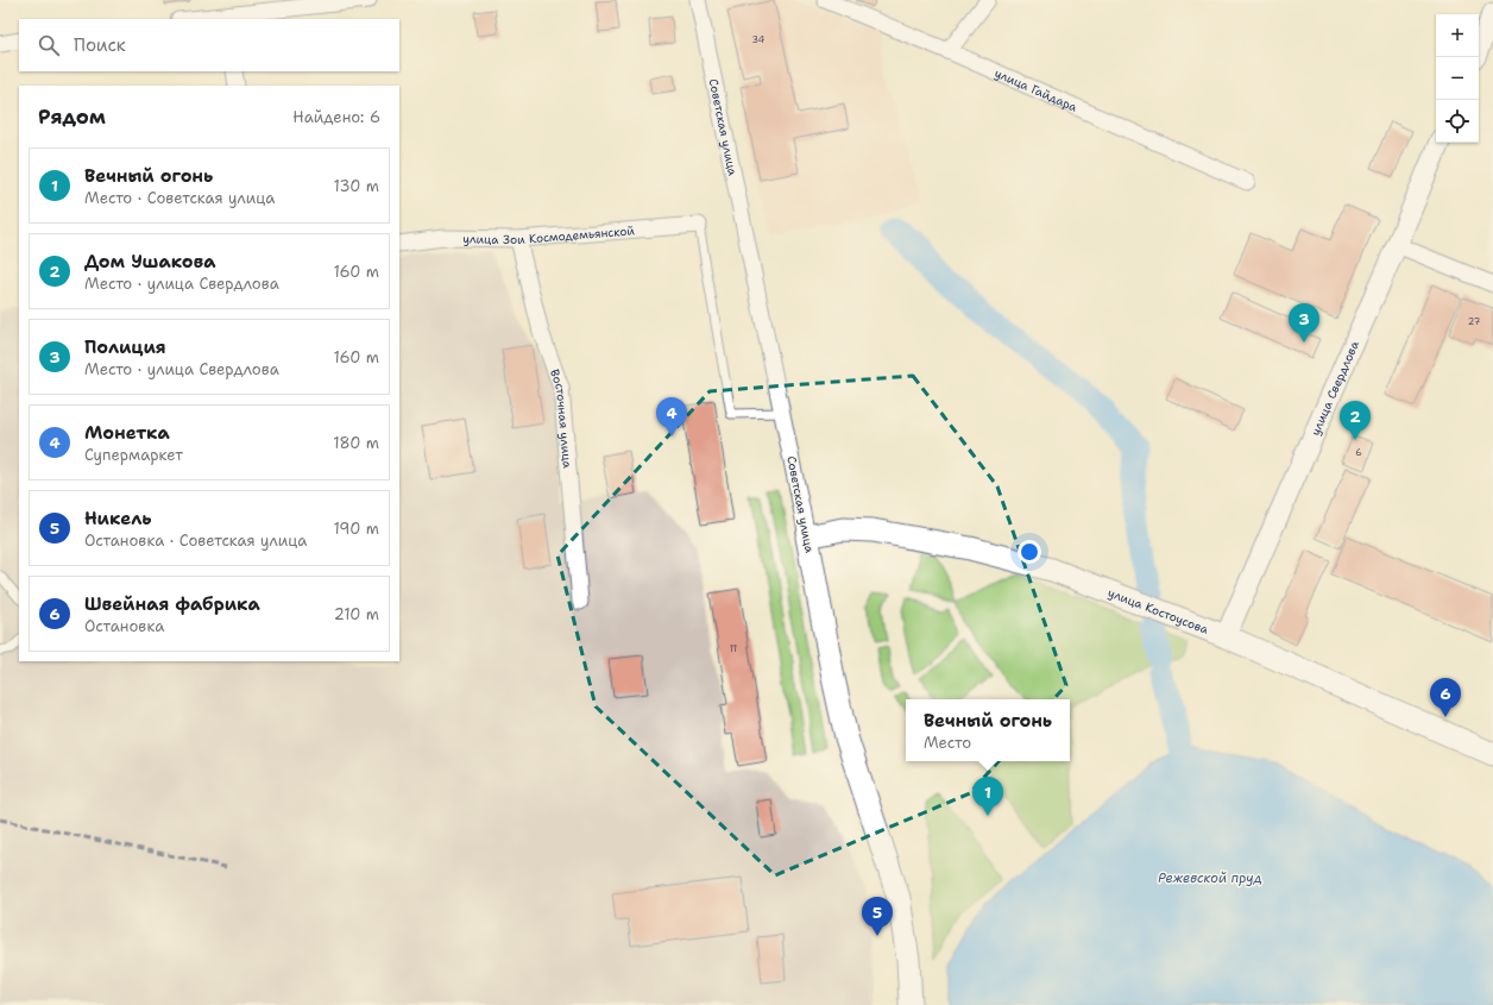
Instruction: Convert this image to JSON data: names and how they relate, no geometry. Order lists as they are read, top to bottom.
{
  "streets": {
    "main road": ["Советская улица", "улица Костоусова"],
    "street": [
      "улица Гайдара",
      "улица Зои Космодемьянской",
      "улица Свердлова",
      "Восточная улица"
    ]
  },
  "crossings": [
    ["Советская улица", "улица Костоусова"],
    ["улица Зои Космодемьянской", "Восточная улица"],
    ["улица Свердлова", "улица Костоусова"]
  ],
  "water": ["Режевской пруд"],
  "house_numbers": [
    "34",
    "27",
    "6",
    "11"
  ],
  "page": {
    "map_buttons": ["+", "−"],
    "search": "Поиск",
    "heading": ["Рядом", "Найдено: 6"],
    "list": [
      {
        "mark": "1",
        "name": "Вечный огонь",
        "note": "Место · Советская улица",
        "value": "130 m"
      },
      {
        "mark": "2",
        "name": "Дом Ушакова",
        "note": "Место · улица Свердлова",
        "value": "160 m"
      },
      {
        "mark": "3",
        "name": "Полиция",
        "note": "Место · улица Свердлова",
        "value": "160 m"
      },
      {
        "mark": "4",
        "name": "Монетка",
        "note": "Супермаркет",
        "value": "180 m"
      },
      {
        "mark": "5",
        "name": "Никель",
        "note": "Остановка · Советская улица",
        "value": "190 m"
      },
      {
        "mark": "6",
        "name": "Швейная фабрика",
        "note": "Остановка",
        "value": "210 m"
      }
    ],
    "pins": [
      "3",
      "4",
      "2",
      "6",
      "1",
      "5"
    ],
    "popup": ["Вечный огонь", "Место"]
  }
}
